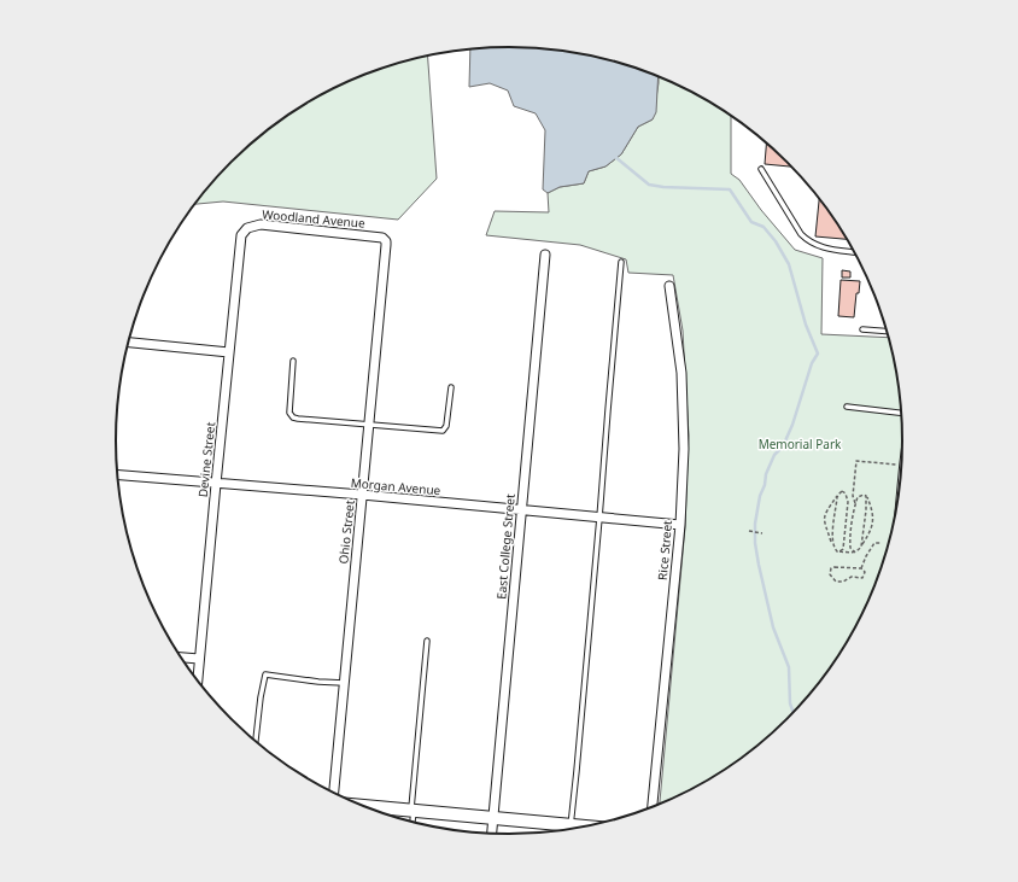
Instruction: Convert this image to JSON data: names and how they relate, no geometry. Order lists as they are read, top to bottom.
{
  "streets": {
    "street": [
      "Woodland Avenue",
      "Devine Street",
      "Morgan Avenue",
      "Ohio Street",
      "East College Street",
      "Rice Street"
    ]
  },
  "crossings": [
    ["Woodland Avenue", "Devine Street"],
    ["Woodland Avenue", "Ohio Street"],
    ["Devine Street", "Morgan Avenue"],
    ["Morgan Avenue", "Ohio Street"],
    ["Morgan Avenue", "East College Street"],
    ["Morgan Avenue", "Rice Street"]
  ],
  "parks": ["Memorial Park"]
}
